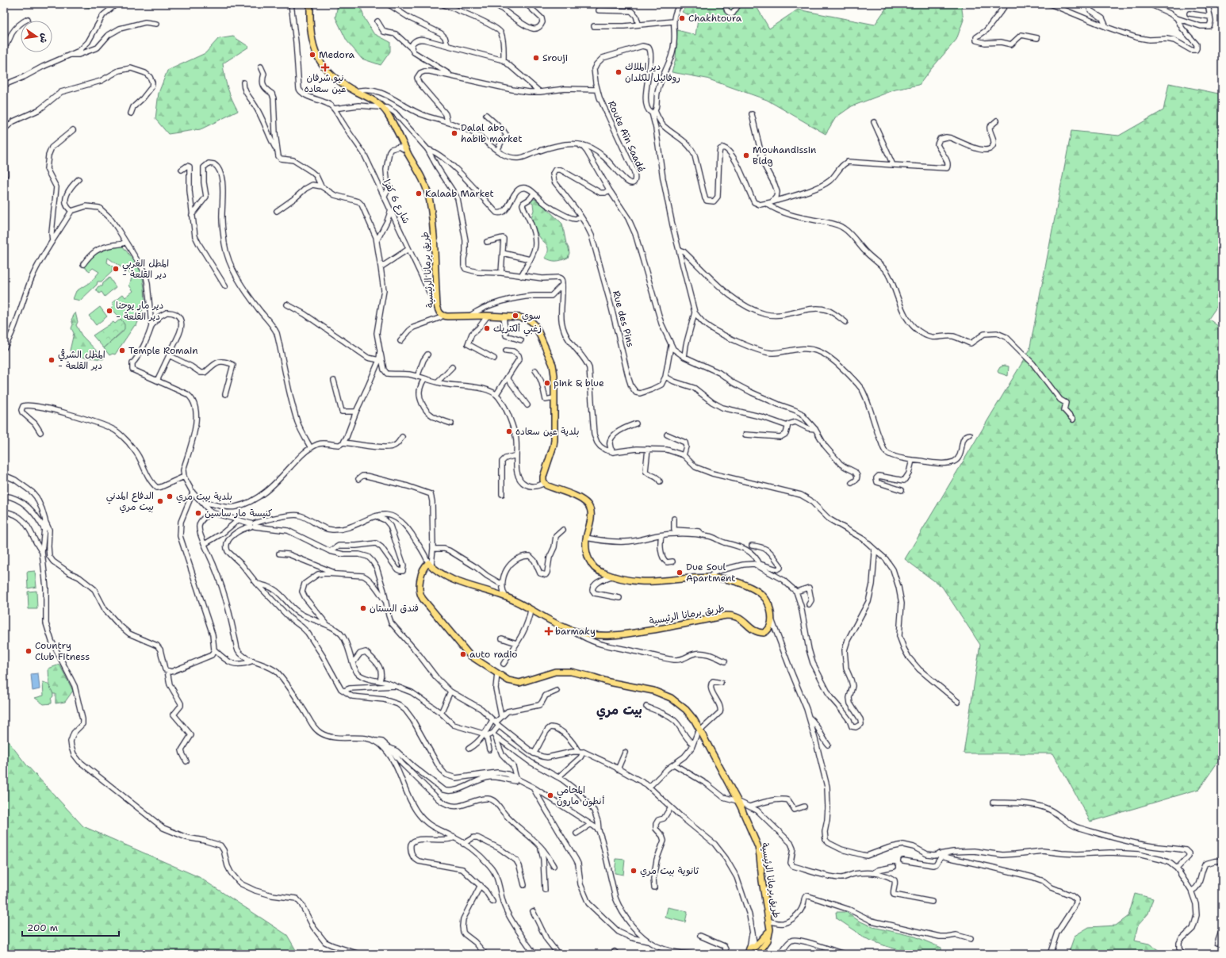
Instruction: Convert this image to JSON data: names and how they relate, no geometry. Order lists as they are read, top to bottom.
{
  "streets": {
    "main road": ["طريق برمانا الرئيسية"],
    "street": ["Route Aïn Saadé", "شارع 6 كفرا", "Rue des Pins"]
  },
  "crossings": [
    ["Route Aïn Saadé", "طريق برمانا الرئيسية"],
    ["شارع 6 كفرا", "طريق برمانا الرئيسية"]
  ],
  "districts": ["بيت مري"],
  "places": {
    "other": [
      "Chakhtoura",
      "Medora",
      "Srouji",
      "دير الملاك روفائيل للكلدان",
      "Dalal abo habib market",
      "Mouhandissin Bldg",
      "Kalaab Market",
      "المطل الغربي - دير القلعة",
      "دير مار يوحنا - دير القلعة",
      "سوي",
      "زغبي ألكتريك",
      "Temple Romain",
      "المطل الشرقي - دير القلعة",
      "pink & blue",
      "بلدية عين سعاده",
      "بلدية بيت مري",
      "الدفاع المدني بيت مري",
      "كنيسة مار ساسين",
      "Due Soul Apartment",
      "فندق البستان",
      "Country Club Fitness",
      "auto radio",
      "المحامي أنطون مارون",
      "ثانوية بيت مري"
    ],
    "health": ["نيو شرفان عين سعاده", "barmaky"]
  },
  "scale_bar": "200 m",
  "north": "right"
}
